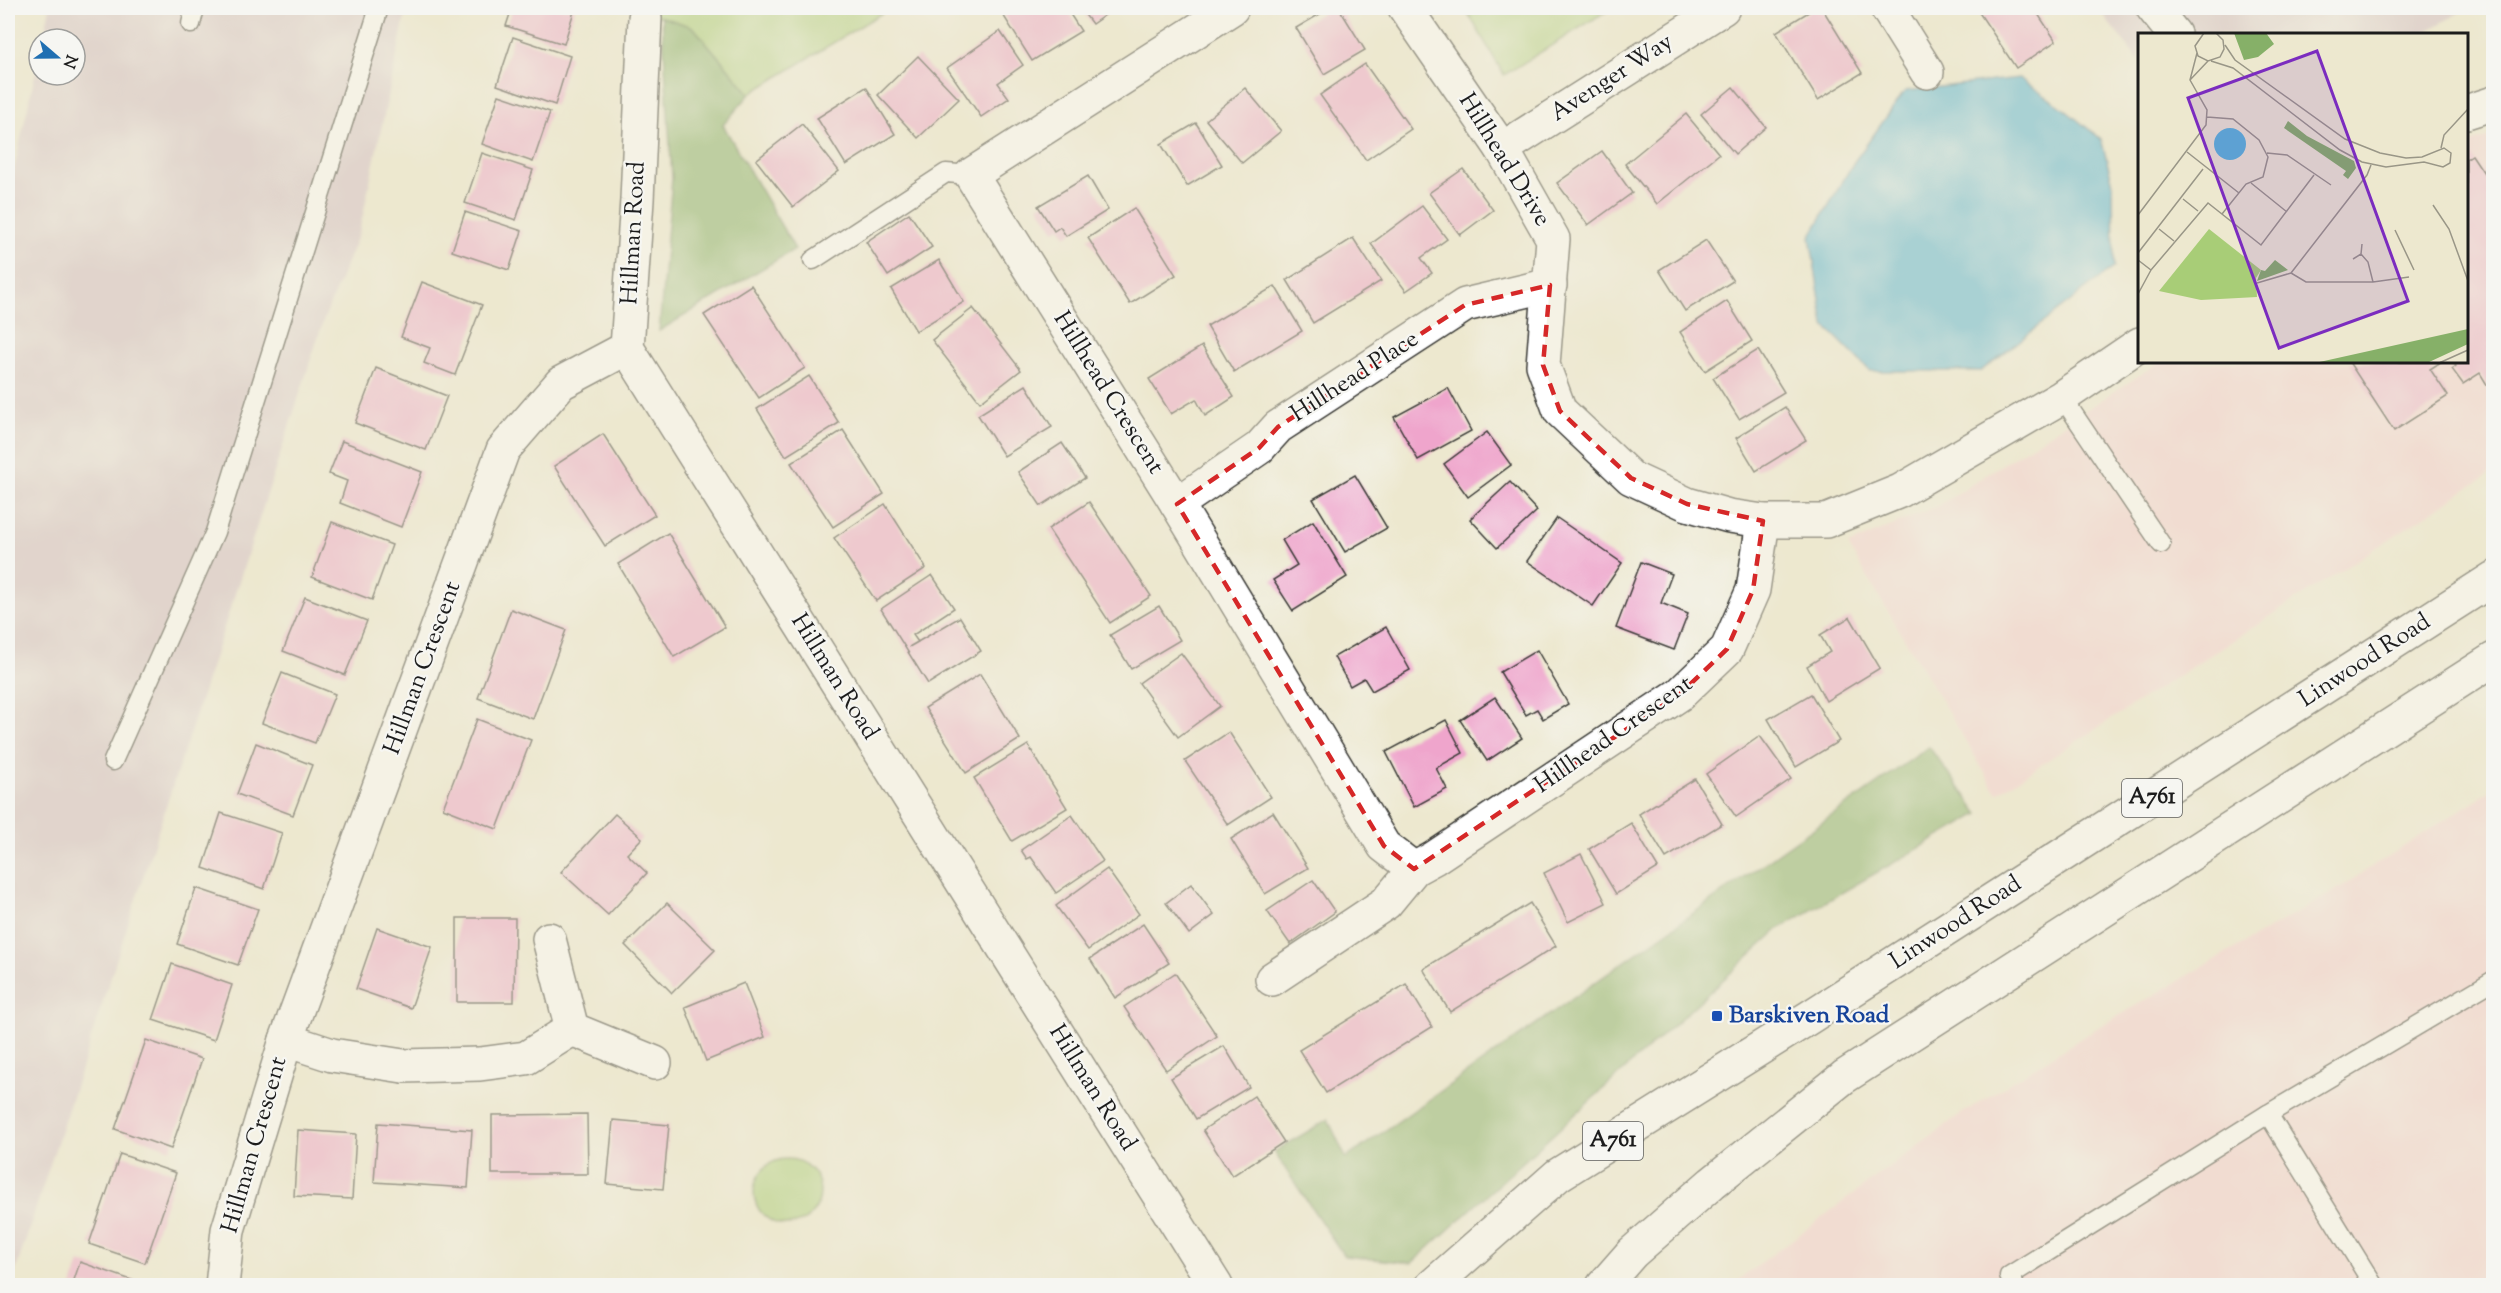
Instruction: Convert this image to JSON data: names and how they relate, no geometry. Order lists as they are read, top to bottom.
{
  "streets": {
    "street": [
      "Avenger Way",
      "Hillhead Drive",
      "Hillman Road",
      "Hillhead Place",
      "Hillhead Crescent",
      "Linwood Road",
      "Hillman Crescent",
      "A761"
    ]
  },
  "crossings": [
    ["Avenger Way", "Hillhead Drive"],
    ["Hillhead Drive", "Hillhead Place"],
    ["Hillhead Drive", "Hillhead Crescent"],
    ["Hillman Road", "Hillman Crescent"],
    ["Hillhead Place", "Hillhead Crescent"]
  ],
  "places": {
    "transit": ["Barskiven Road"]
  },
  "north": "right"
}
